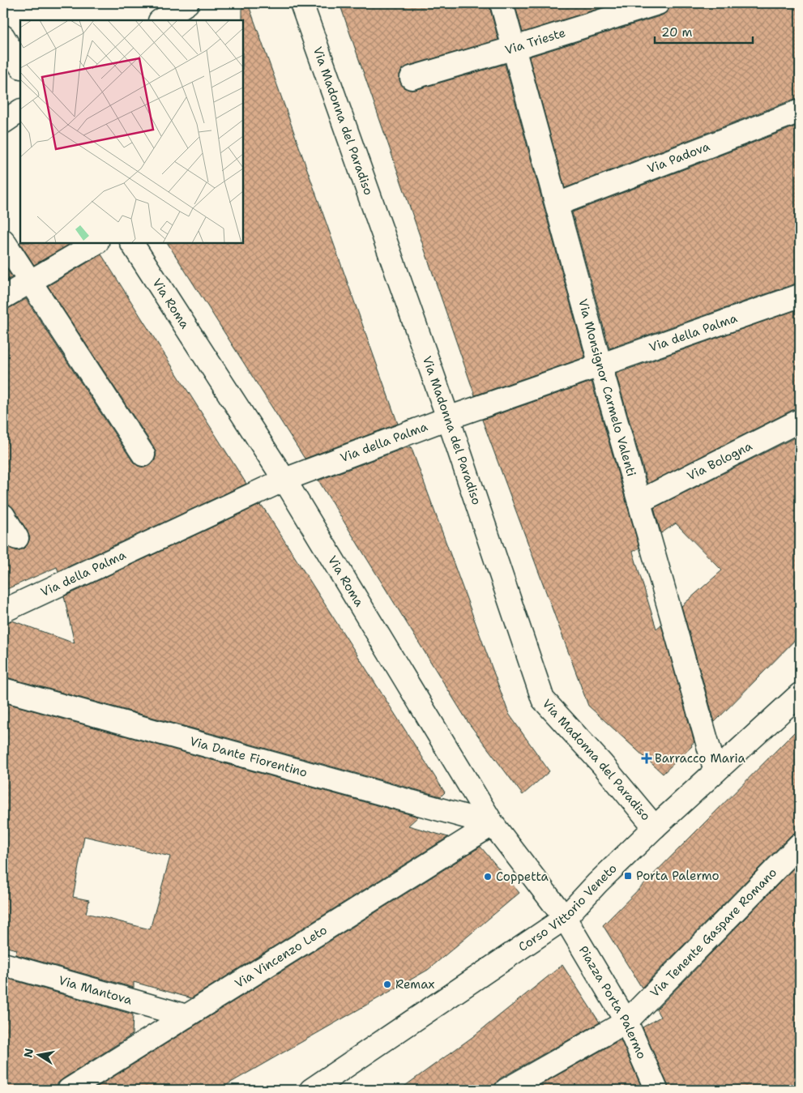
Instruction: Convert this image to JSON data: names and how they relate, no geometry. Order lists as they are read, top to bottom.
{
  "streets": {
    "street": [
      "Via Trieste",
      "Via Madonna del Paradiso",
      "Via Padova",
      "Via Roma",
      "Via della Palma",
      "Via Monsignor Carmelo Valenti",
      "Via Bologna",
      "Via Dante Fiorentino",
      "Corso Vittorio Veneto",
      "Via Tenente Gaspare Romano",
      "Via Vincenzo Leto",
      "Via Mantova",
      "Piazza Porta Palermo"
    ]
  },
  "crossings": [
    ["Via Trieste", "Via Monsignor Carmelo Valenti"],
    ["Via Madonna del Paradiso", "Via della Palma"],
    ["Via Madonna del Paradiso", "Corso Vittorio Veneto"],
    ["Via Padova", "Via Monsignor Carmelo Valenti"],
    ["Via Roma", "Via della Palma"],
    ["Via Roma", "Via Dante Fiorentino"],
    ["Via Roma", "Corso Vittorio Veneto"],
    ["Via Roma", "Via Vincenzo Leto"],
    ["Via Roma", "Piazza Porta Palermo"],
    ["Via della Palma", "Via Monsignor Carmelo Valenti"],
    ["Via Monsignor Carmelo Valenti", "Via Bologna"],
    ["Via Monsignor Carmelo Valenti", "Corso Vittorio Veneto"],
    ["Via Dante Fiorentino", "Via Vincenzo Leto"],
    ["Corso Vittorio Veneto", "Piazza Porta Palermo"],
    ["Via Tenente Gaspare Romano", "Piazza Porta Palermo"],
    ["Via Vincenzo Leto", "Via Mantova"]
  ],
  "places": {
    "health": ["Barracco Maria"],
    "transit": ["Porta Palermo"],
    "other": ["Coppetta", "Remax"]
  },
  "scale_bar": "20 m",
  "north": "left"
}
